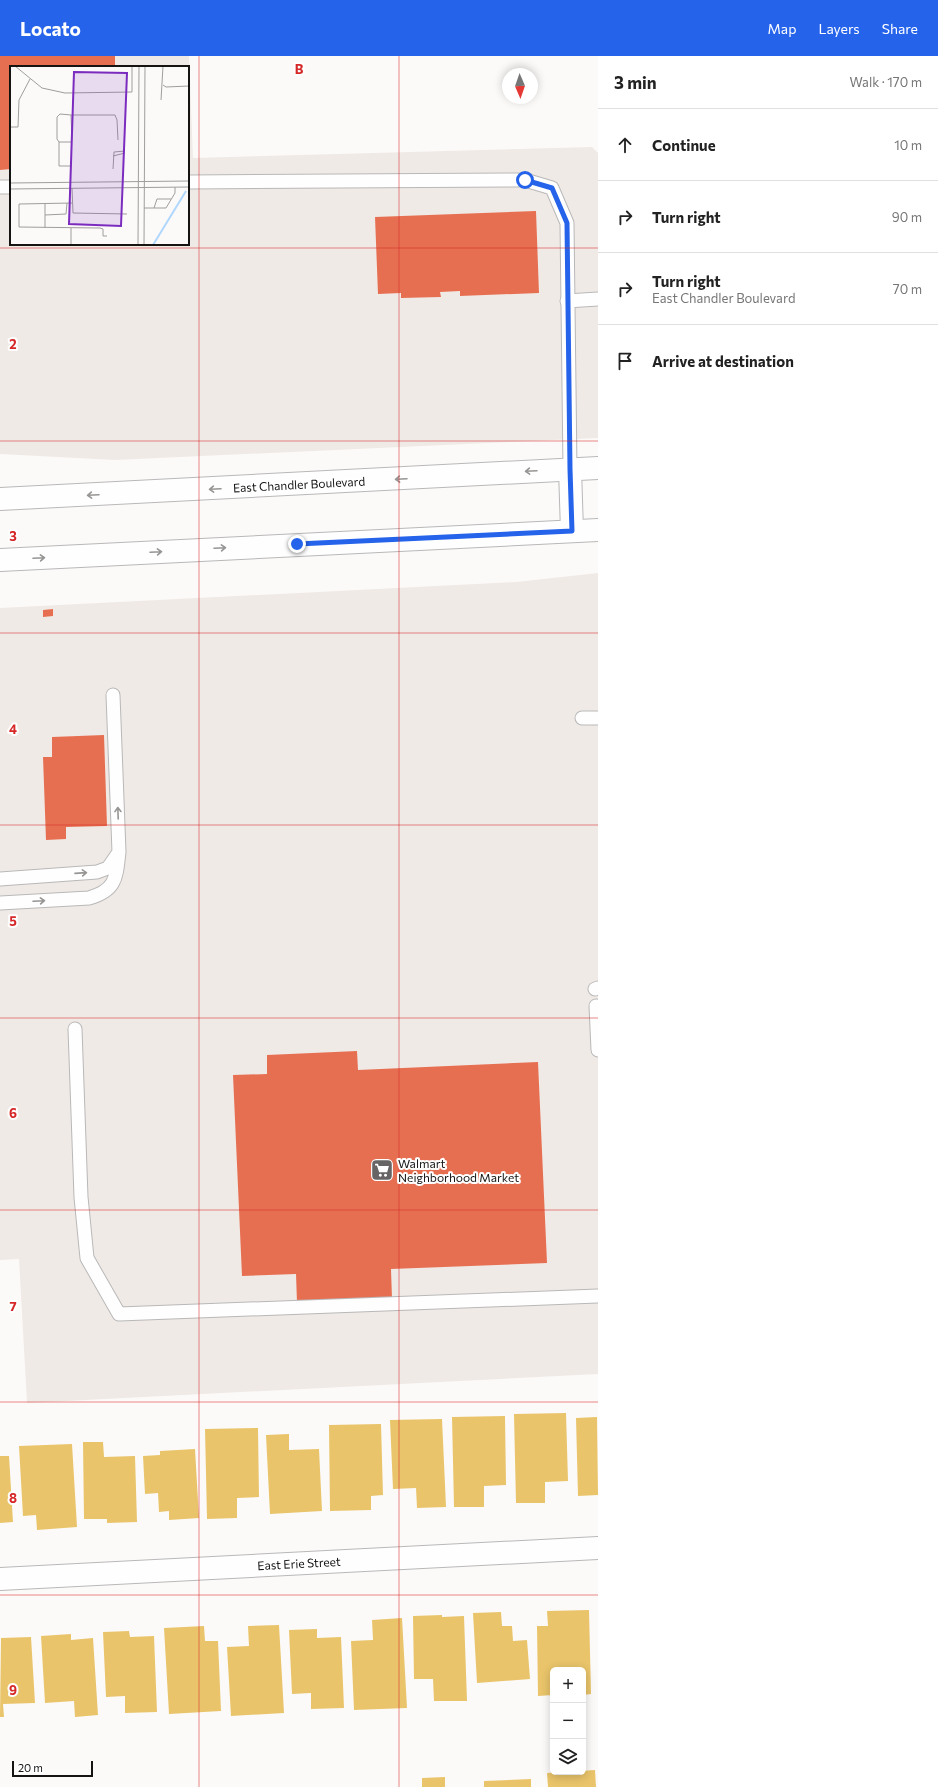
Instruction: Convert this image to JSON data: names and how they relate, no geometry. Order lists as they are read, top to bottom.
{
  "streets": {
    "main road": ["East Chandler Boulevard", "East Erie Street"]
  },
  "places": {
    "supermarket": ["Walmart Neighborhood Market"]
  },
  "scale_bar": "20 m",
  "north": "bottom",
  "page": {
    "header": "Locato",
    "nav": ["Map", "Layers", "Share"],
    "heading": ["3 min", "Walk · 170 m"],
    "list": [
      ["Continue", "10 m"],
      ["Turn right", "90 m"],
      ["Turn right", "East Chandler Boulevard", "70 m"],
      "Arrive at destination"
    ],
    "map_buttons": ["+", "−"],
    "scale": "20 m"
  },
  "grid": {
    "columns": ["B"],
    "rows": [
      "2",
      "3",
      "4",
      "5",
      "6",
      "7",
      "8",
      "9"
    ]
  }
}
